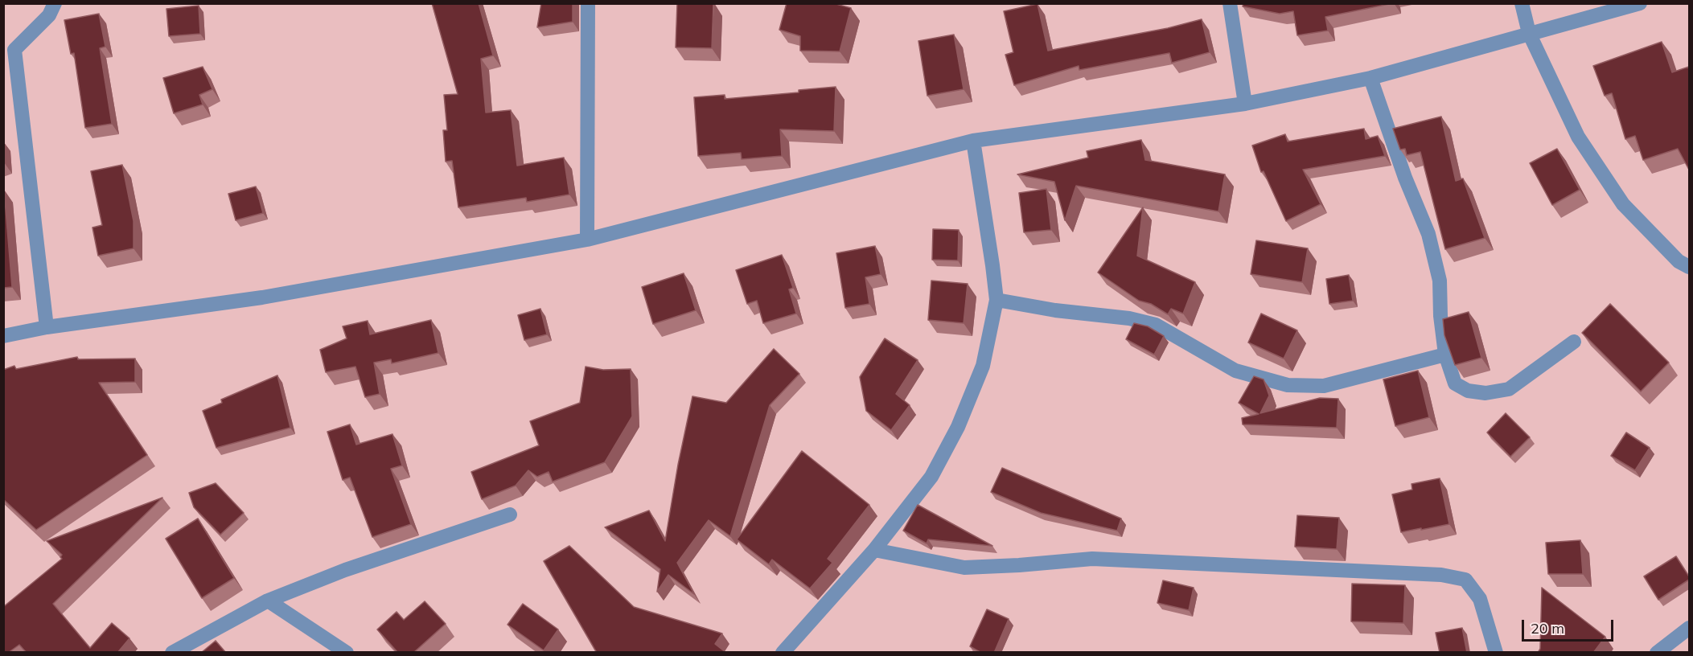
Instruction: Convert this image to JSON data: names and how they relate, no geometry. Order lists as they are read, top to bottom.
{
  "scale_bar": "20 m"
}
